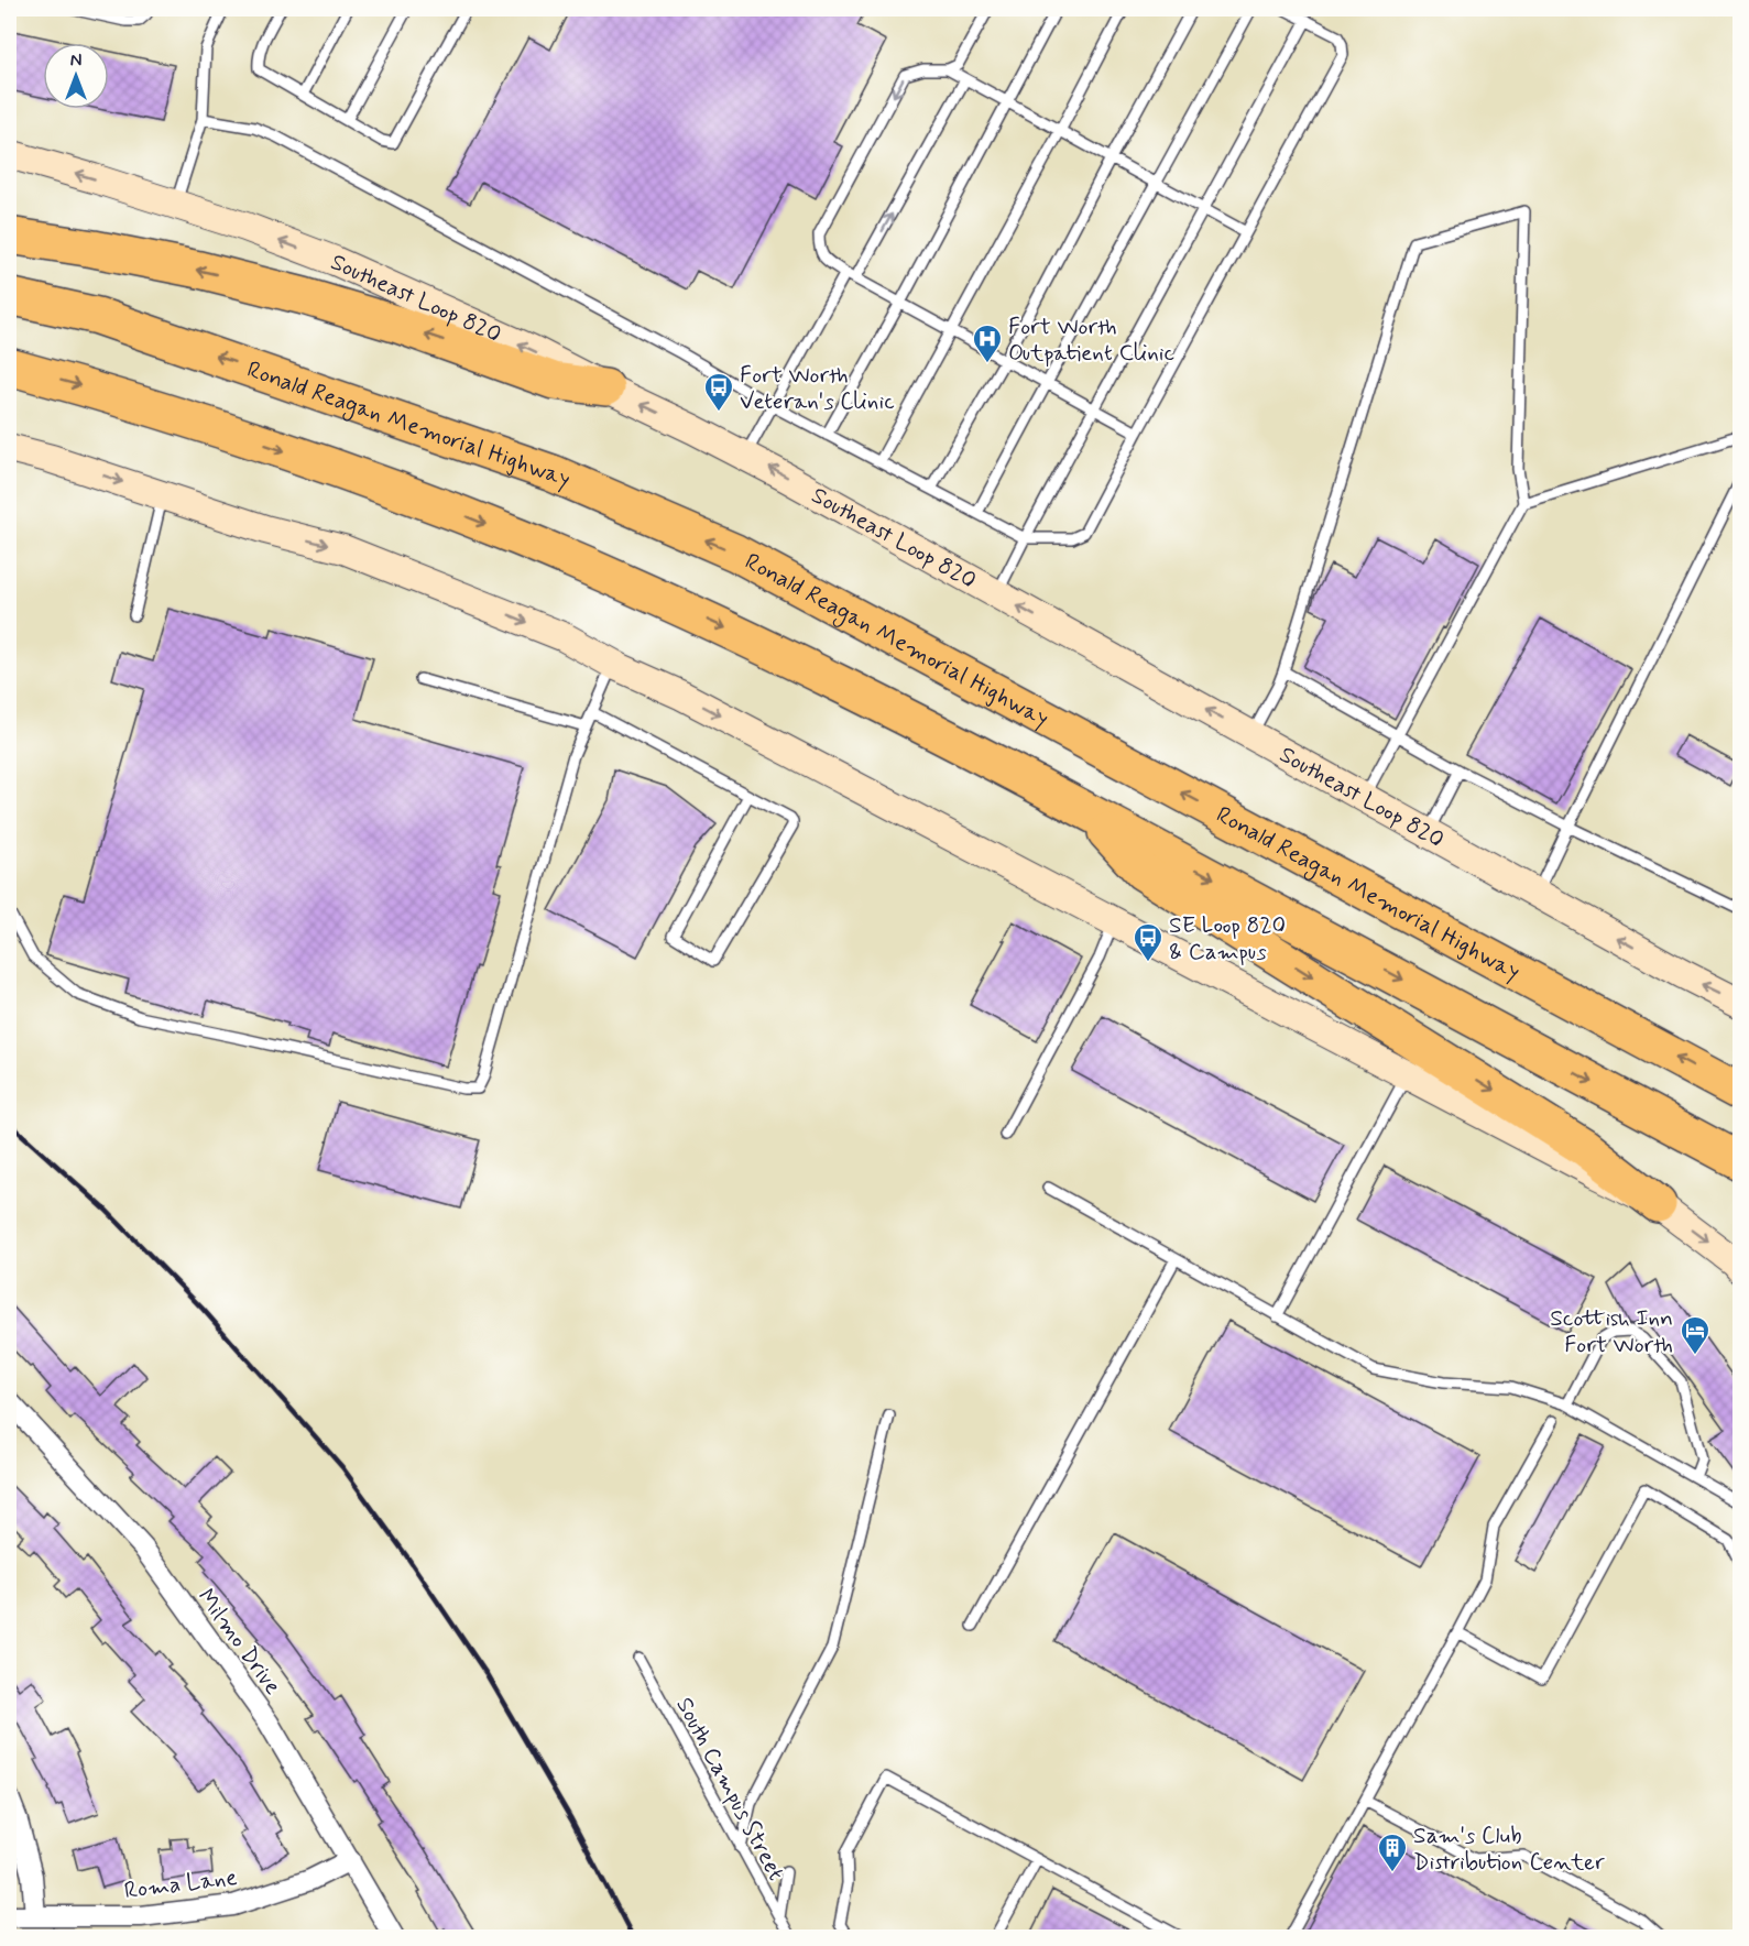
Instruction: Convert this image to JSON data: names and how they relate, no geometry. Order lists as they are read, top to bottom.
{
  "streets": {
    "highway": ["Ronald Reagan Memorial Highway"],
    "main road": ["Southeast Loop 820"],
    "street": ["Milmo Drive", "Roma Lane"],
    "lane": ["South Campus Street"]
  },
  "crossings": [
    ["Milmo Drive", "Roma Lane"]
  ],
  "places": {
    "hospital": ["Fort Worth Outpatient Clinic"],
    "bus stop": ["Fort Worth Veteran's Clinic", "SE Loop 820 & Campus"],
    "hotel": ["Scottish Inn Fort Worth"],
    "building": ["Sam's Club Distribution Center"]
  },
  "north": "top"
}
